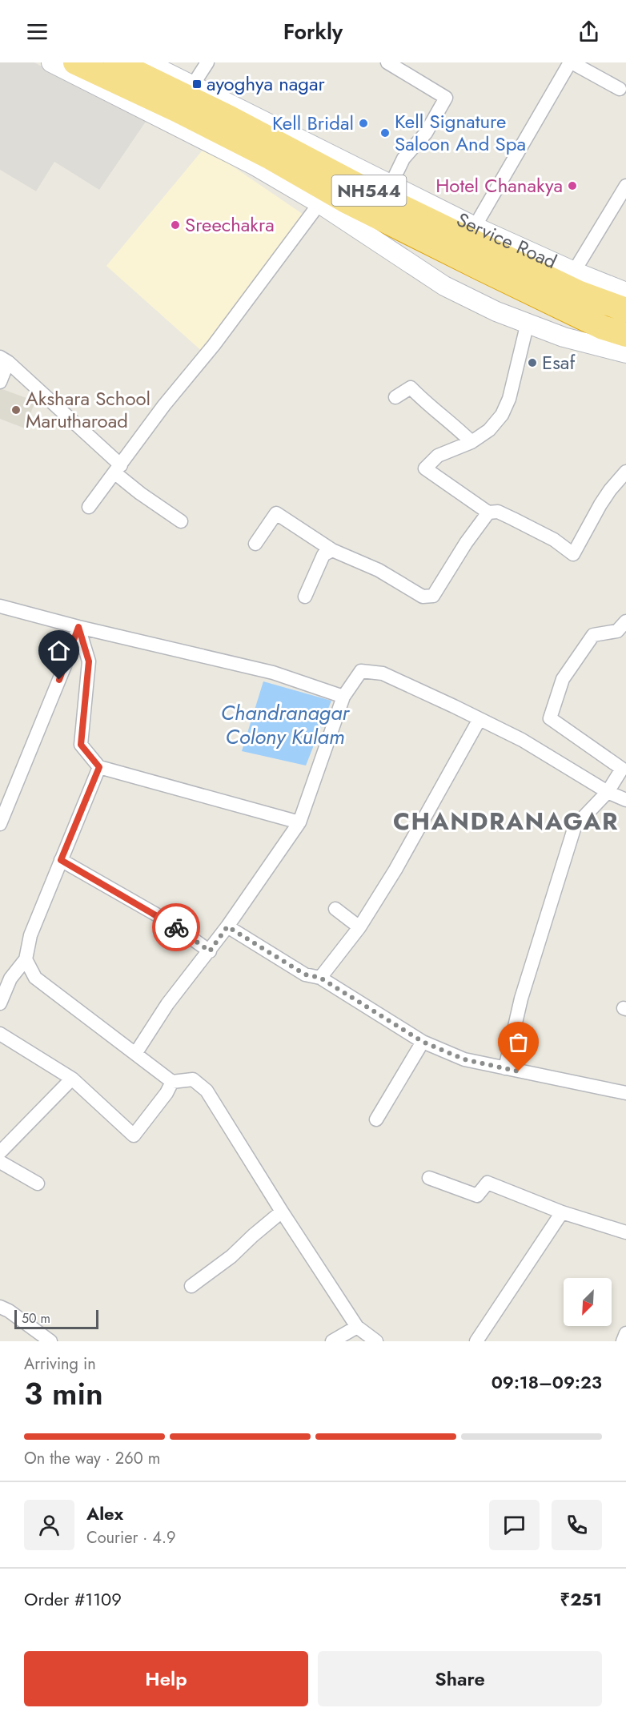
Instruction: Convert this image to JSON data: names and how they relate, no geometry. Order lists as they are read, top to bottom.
{
  "streets": {
    "highway": ["NH544"],
    "street": ["Service Road"]
  },
  "districts": ["CHANDRANAGAR"],
  "water": ["Chandranagar Colony Kulam"],
  "places": {
    "transit": ["ayoghya nagar"],
    "other": [
      "Kell Bridal",
      "Kell Signature Saloon And Spa",
      "Hotel Chanakya",
      "Sreechakra",
      "Esaf",
      "Akshara School Marutharoad"
    ]
  },
  "scale_bar": "50 m",
  "north": "bottom left",
  "page": {
    "header": "Forkly",
    "scale": "50 m",
    "heading": ["3 min", "Arriving in", "09:18–09:23"],
    "panel": [
      "Alex",
      "Courier · 4.9",
      "Order #1109",
      "₹251"
    ],
    "bar": "On the way · 260 m",
    "buttons": ["Help", "Share"]
  }
}
